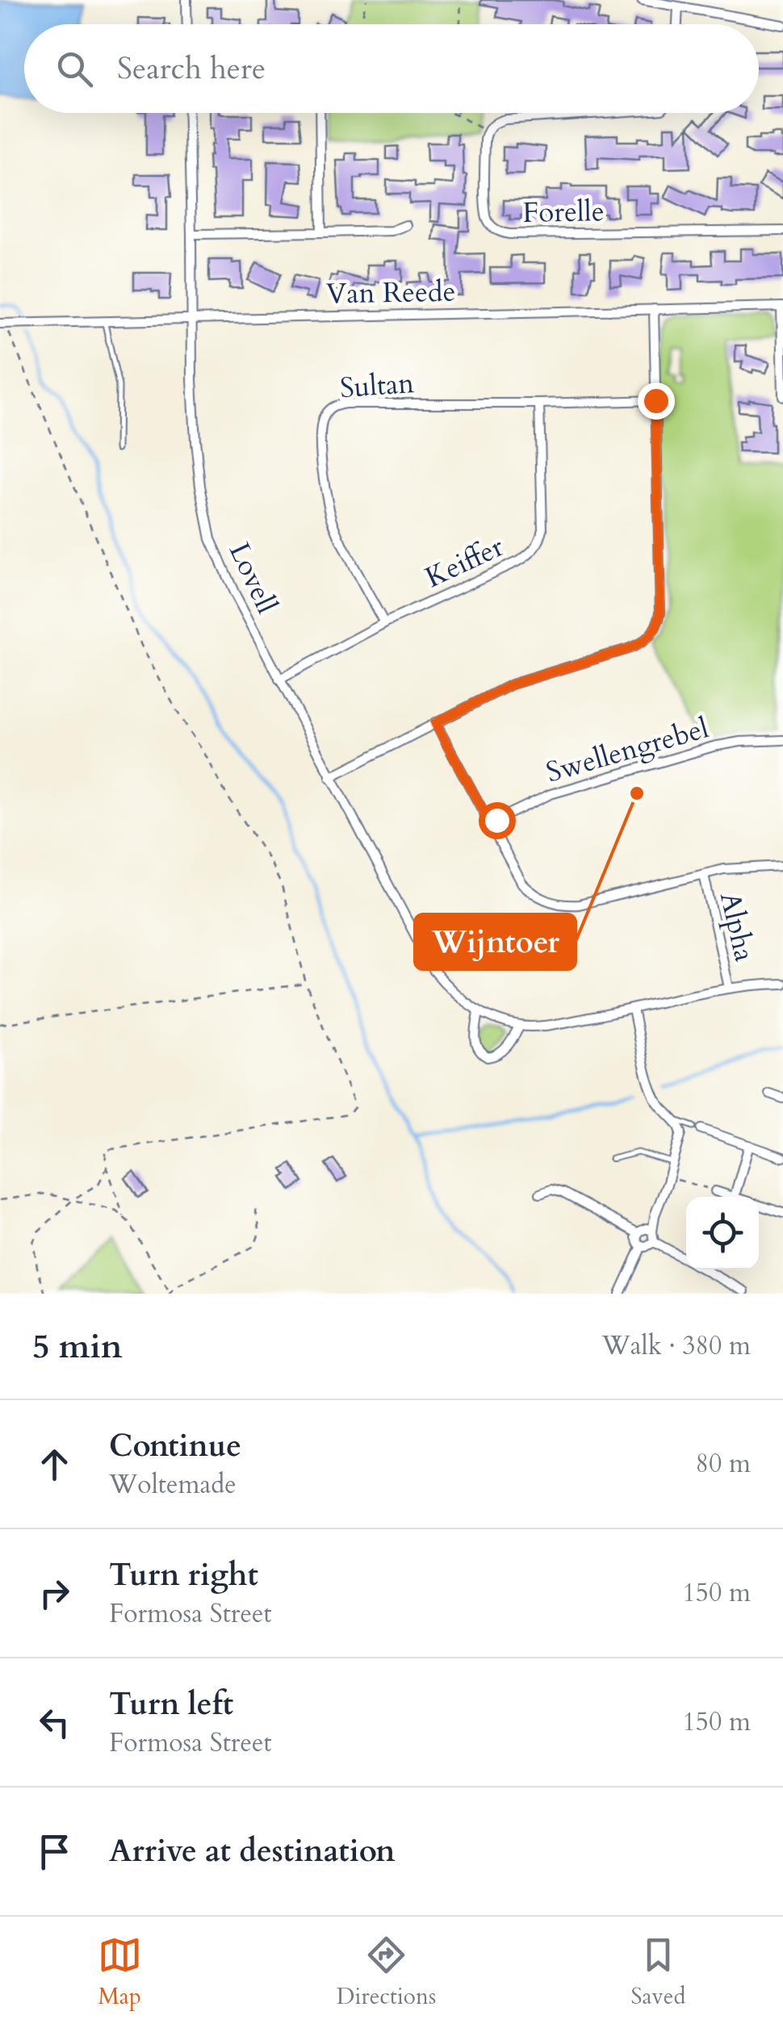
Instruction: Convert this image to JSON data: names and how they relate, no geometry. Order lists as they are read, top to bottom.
{
  "streets": {
    "street": [
      "Forelle",
      "Van Reede",
      "Sultan",
      "Keiffer",
      "Lovell",
      "Swellengrebel",
      "Alpha"
    ]
  },
  "crossings": [
    ["Van Reede", "Lovell"],
    ["Sultan", "Keiffer"],
    ["Keiffer", "Lovell"],
    ["Lovell", "Alpha"]
  ],
  "places": ["Wijntoer"],
  "page": {
    "search": "Search here",
    "heading": ["5 min", "Walk · 380 m"],
    "list": [
      ["Continue", "Woltemade", "80 m"],
      ["Turn right", "Formosa Street", "150 m"],
      ["Turn left", "Formosa Street", "150 m"],
      "Arrive at destination"
    ],
    "nav": ["Map", "Directions", "Saved"]
  }
}
